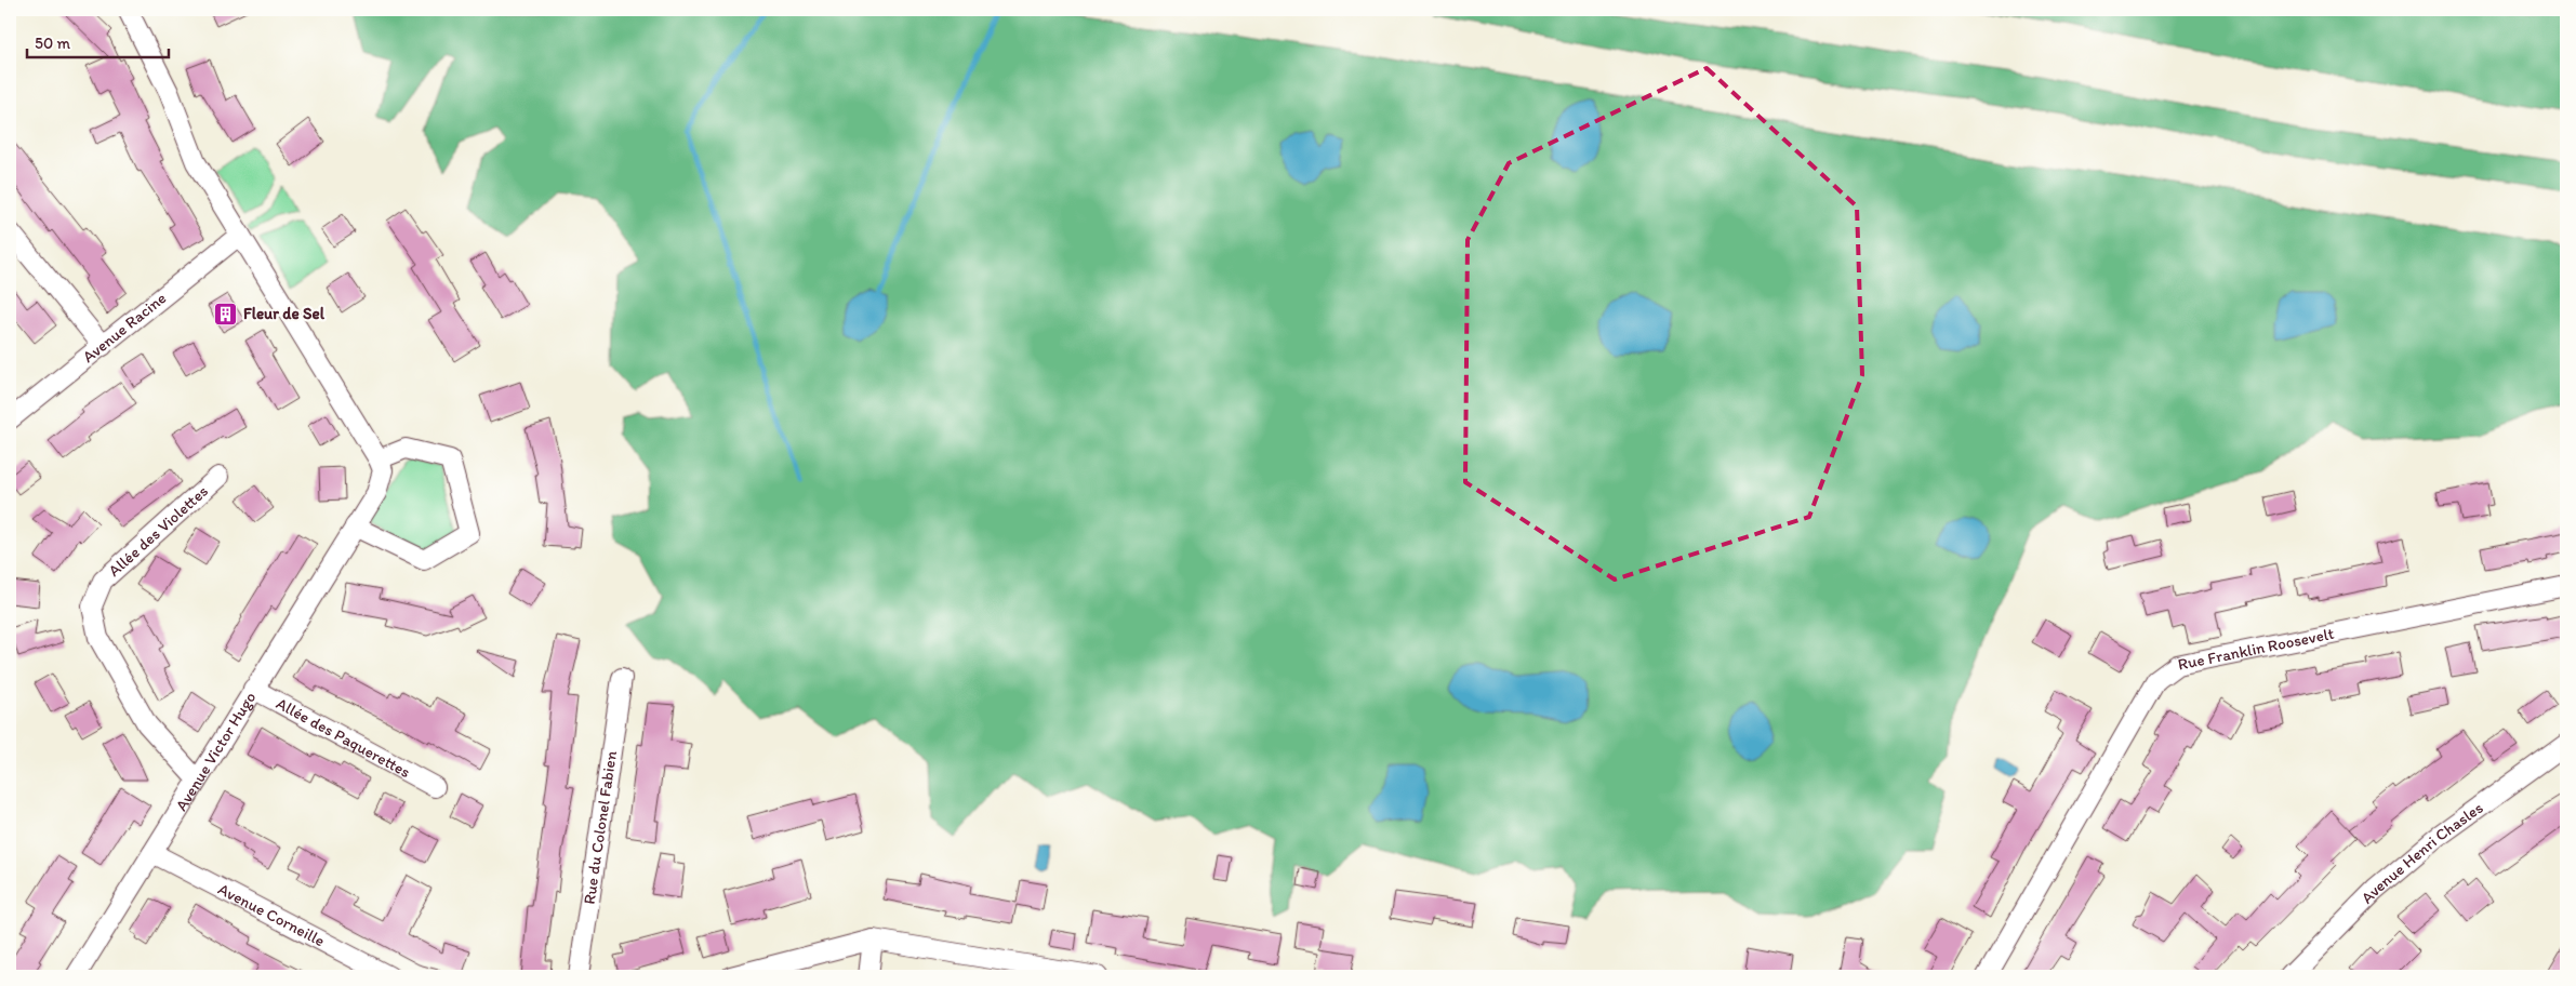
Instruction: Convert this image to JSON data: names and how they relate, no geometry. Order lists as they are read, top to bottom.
{
  "streets": {
    "street": [
      "Avenue Racine",
      "Allée des Violettes",
      "Rue Franklin Roosevelt",
      "Allée des Paquerettes",
      "Avenue Victor Hugo",
      "Rue du Colonel Fabien",
      "Avenue Henri Chasles",
      "Avenue Corneille"
    ]
  },
  "crossings": [
    ["Allée des Violettes", "Avenue Victor Hugo"],
    ["Allée des Paquerettes", "Avenue Victor Hugo"],
    ["Avenue Victor Hugo", "Avenue Corneille"]
  ],
  "places": {
    "building": ["Fleur de Sel"]
  },
  "scale_bar": "50 m"
}
